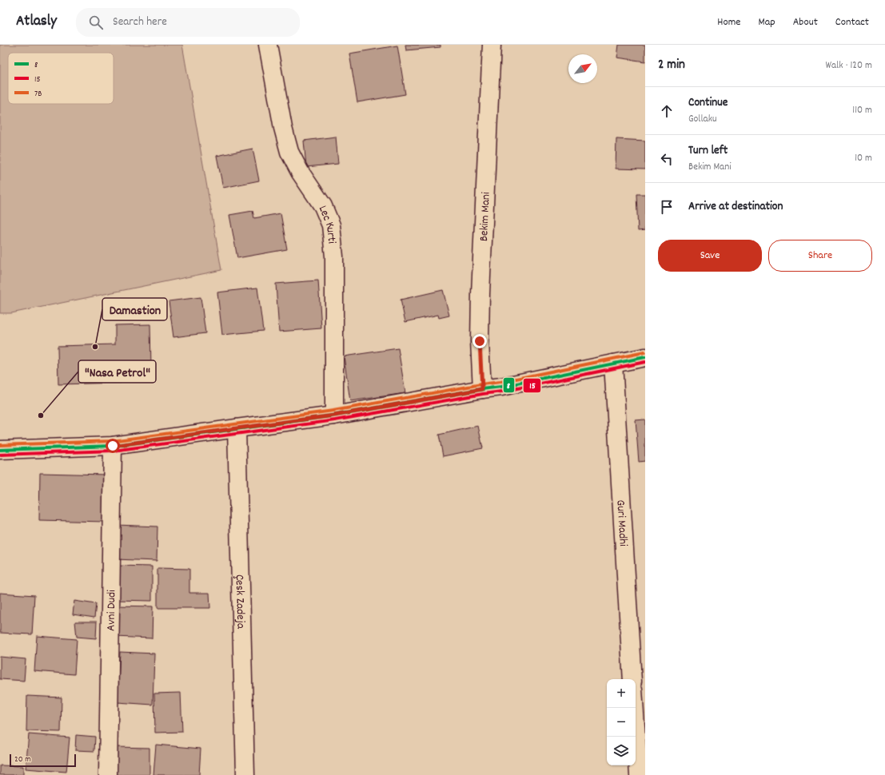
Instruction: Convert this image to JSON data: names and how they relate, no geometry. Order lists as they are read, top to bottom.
{
  "streets": {
    "street": [
      "Bekim Mani",
      "Lec Kurti",
      "Guri Madhi",
      "Çesk Zadeja",
      "Avni Dudi"
    ]
  },
  "places": ["Damastion", "\"Nasa Petrol\""],
  "lines": ["transit line 7B", "transit line 8", "transit line 15"],
  "legend": ["8", "15", "7B"],
  "scale_bar": "20 m",
  "north": "top right",
  "page": {
    "header": "Atlasly",
    "search": "Search here",
    "nav": [
      "Home",
      "Map",
      "About",
      "Contact"
    ],
    "heading": ["2 min", "Walk · 120 m"],
    "list": [
      ["Continue", "Gollaku", "110 m"],
      ["Turn left", "Bekim Mani", "10 m"],
      "Arrive at destination"
    ],
    "buttons": ["Save", "Share"],
    "map_buttons": ["+", "−"],
    "scale": "20 m"
  }
}
